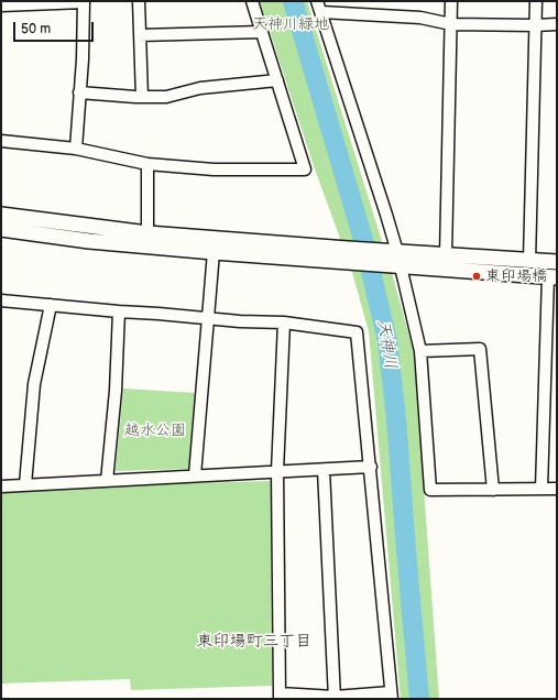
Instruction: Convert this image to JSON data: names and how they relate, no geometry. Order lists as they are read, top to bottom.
{
  "districts": ["東印場町三丁目"],
  "water": ["天神川"],
  "parks": ["天神川緑地", "越水公園"],
  "places": ["東印場橋"],
  "scale_bar": "50 m"
}
